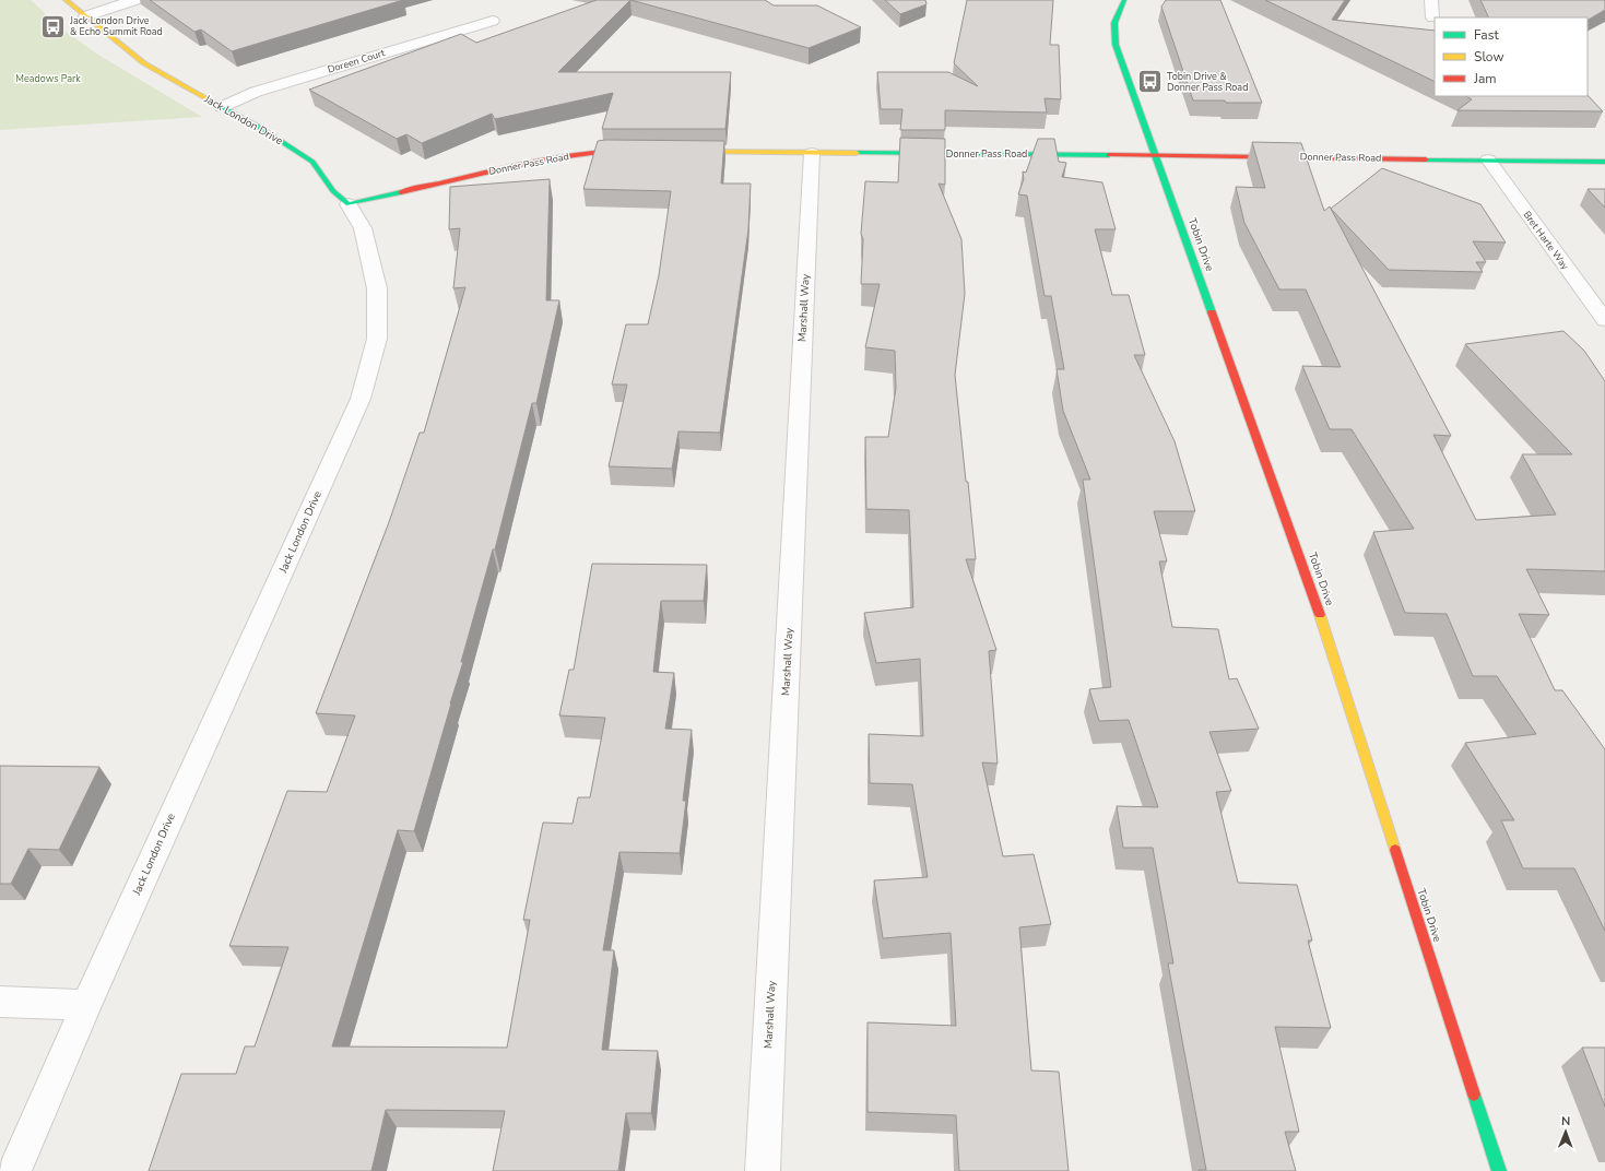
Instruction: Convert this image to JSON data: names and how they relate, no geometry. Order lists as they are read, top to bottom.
{
  "streets": {
    "street": [
      "Doreen Court",
      "Jack London Drive",
      "Donner Pass Road",
      "Bret Harte Way",
      "Tobin Drive",
      "Marshall Way"
    ]
  },
  "crossings": [
    ["Doreen Court", "Jack London Drive"],
    ["Jack London Drive", "Donner Pass Road"],
    ["Donner Pass Road", "Bret Harte Way"],
    ["Donner Pass Road", "Tobin Drive"],
    ["Donner Pass Road", "Marshall Way"]
  ],
  "parks": ["Meadows Park"],
  "places": {
    "bus stop": ["Jack London Drive & Echo Summit Road", "Tobin Drive & Donner Pass Road"]
  },
  "legend": ["Fast", "Slow", "Jam"],
  "north": "top"
}
